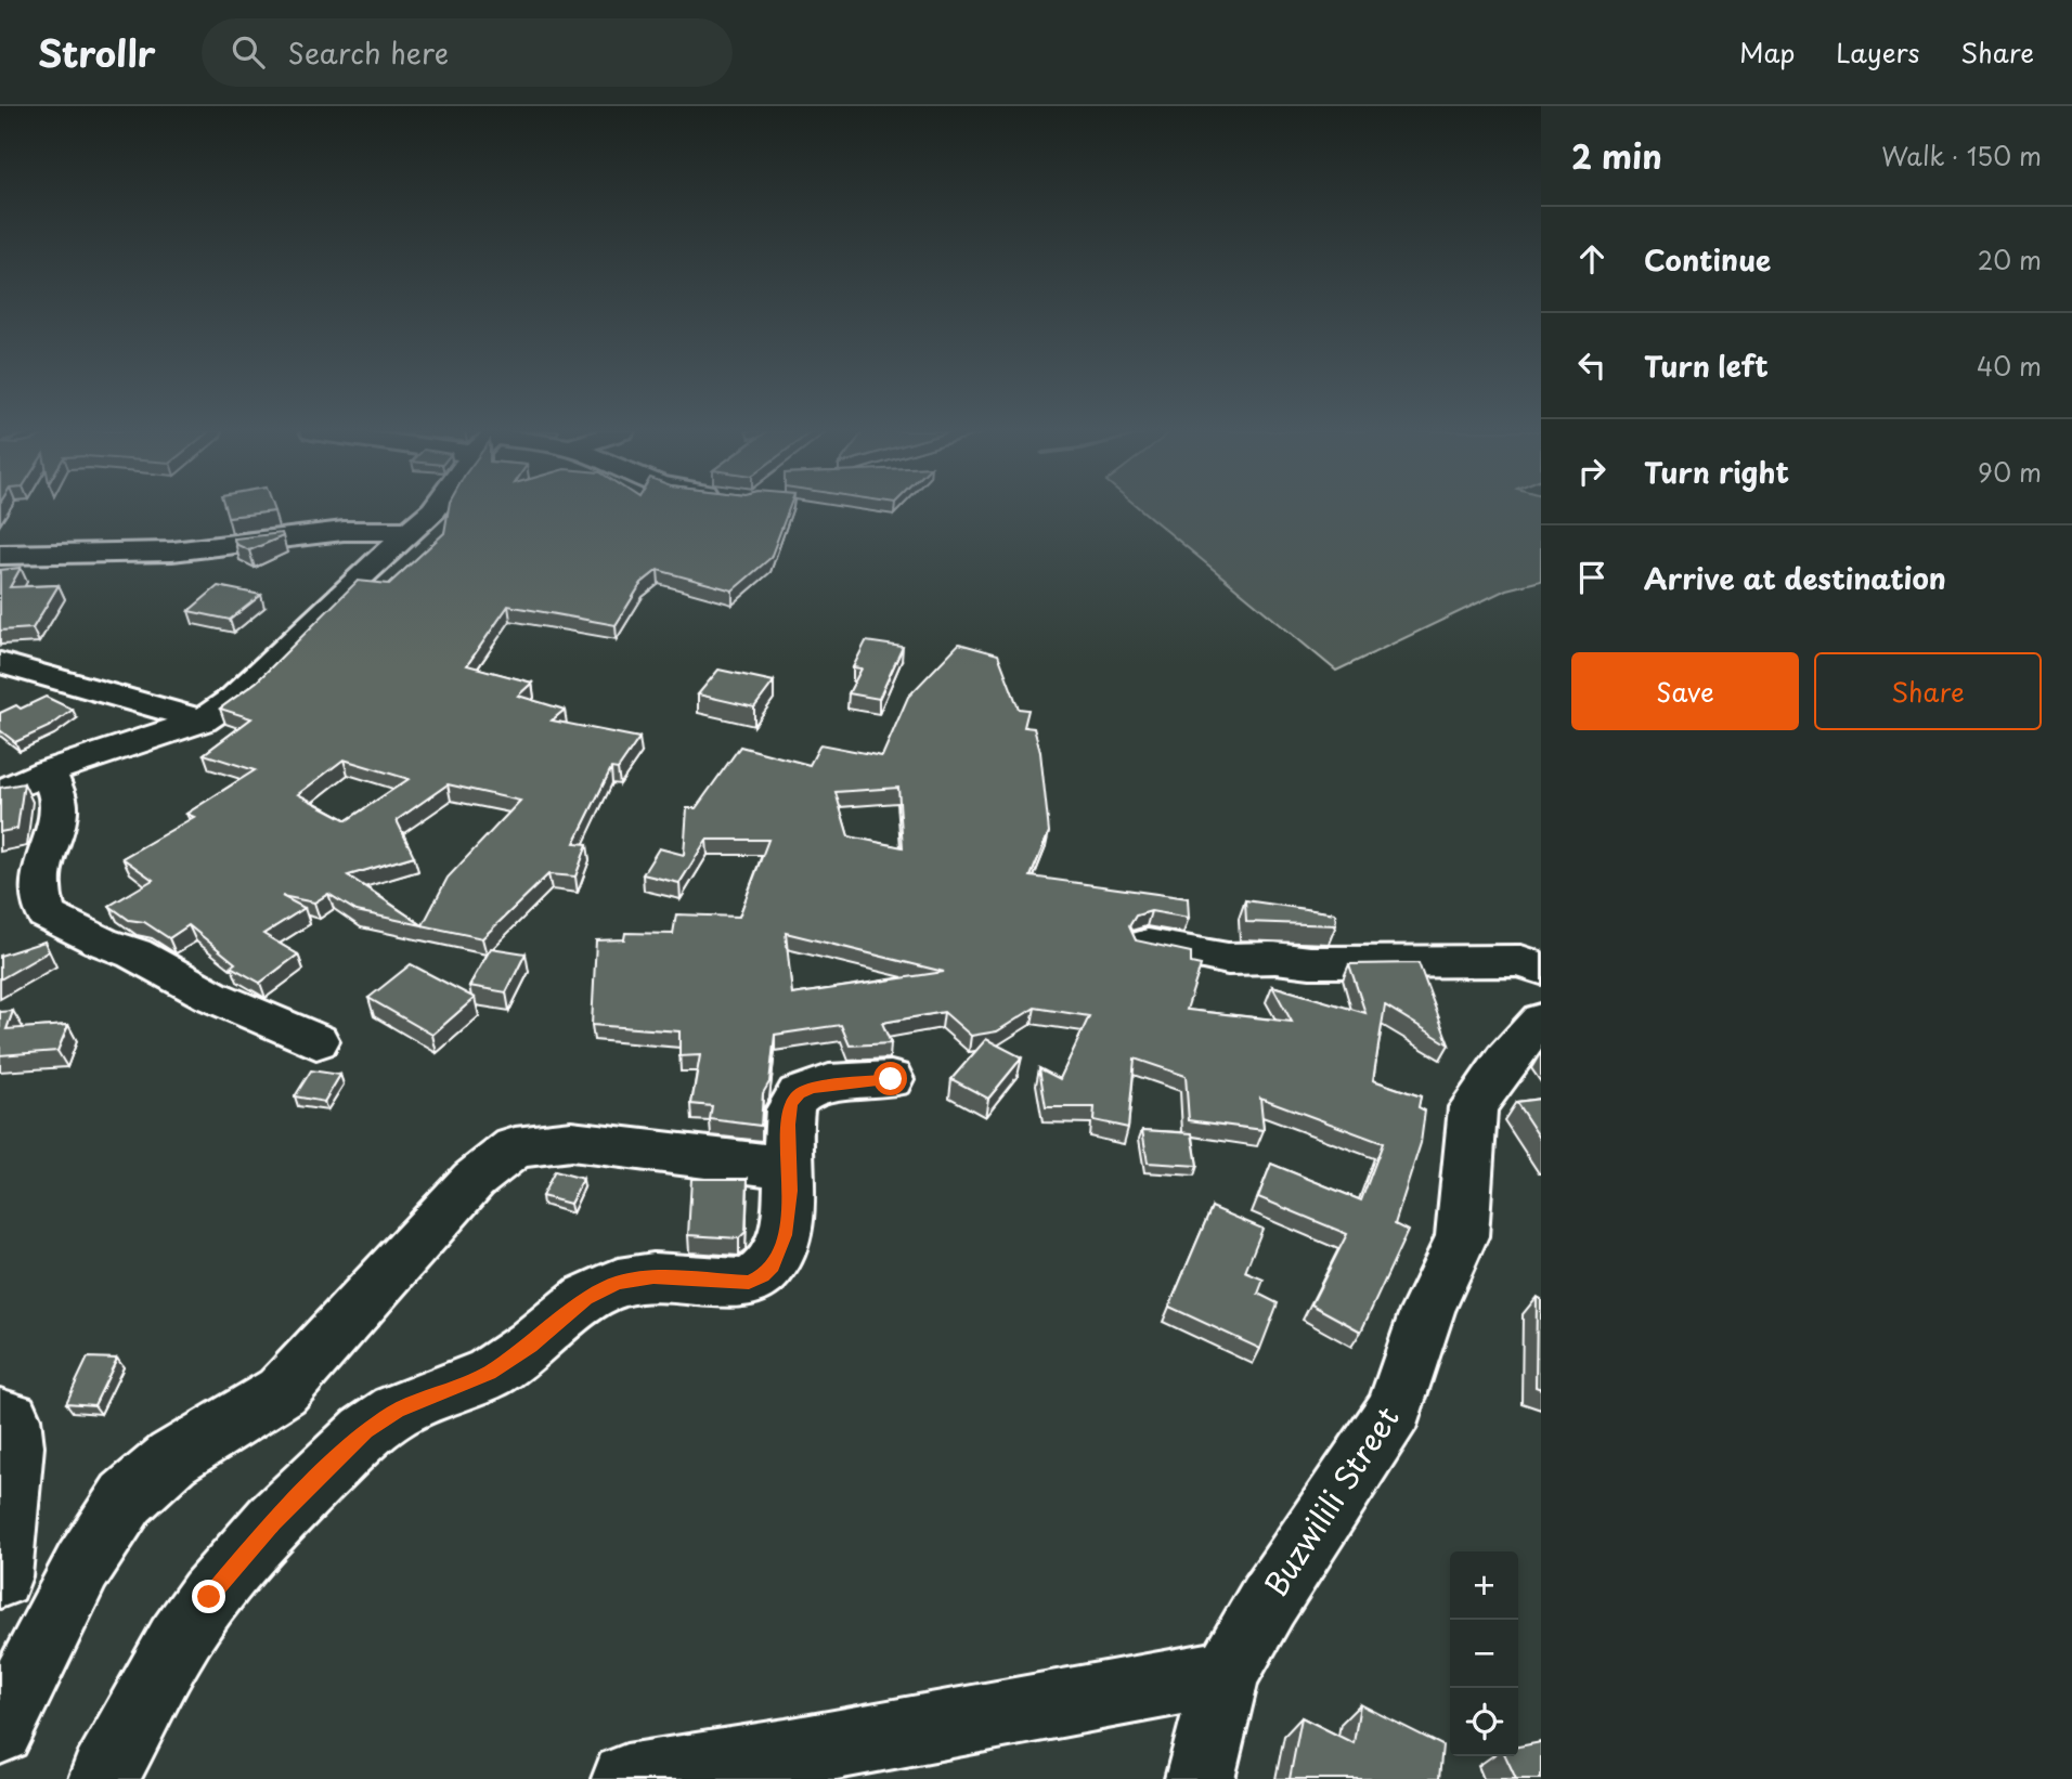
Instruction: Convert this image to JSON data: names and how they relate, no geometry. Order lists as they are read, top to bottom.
{
  "streets": {
    "street": ["Buzwilili Street"]
  },
  "page": {
    "header": "Strollr",
    "search": "Search here",
    "nav": ["Map", "Layers", "Share"],
    "heading": ["2 min", "Walk · 150 m"],
    "list": [
      ["Continue", "20 m"],
      ["Turn left", "40 m"],
      ["Turn right", "90 m"],
      "Arrive at destination"
    ],
    "buttons": ["Save", "Share"],
    "map_buttons": ["+", "−"]
  }
}
